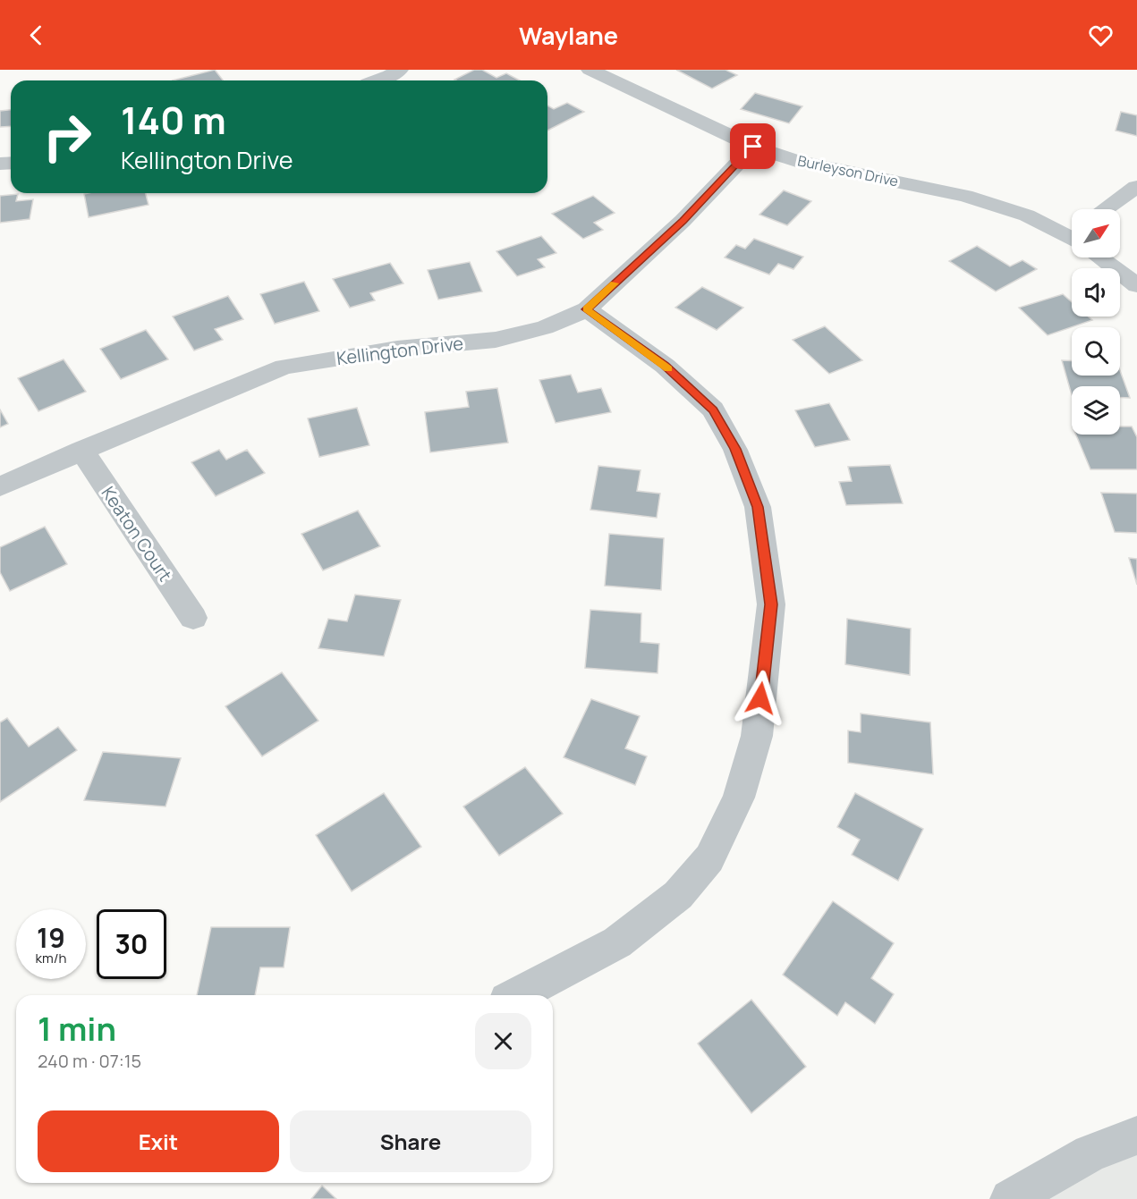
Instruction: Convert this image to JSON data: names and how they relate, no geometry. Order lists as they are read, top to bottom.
{
  "streets": {
    "street": ["Burleyson Drive", "Kellington Drive", "Keaton Court"]
  },
  "crossings": [
    ["Burleyson Drive", "Kellington Drive"],
    ["Kellington Drive", "Keaton Court"]
  ],
  "north": "top right",
  "page": {
    "header": "Waylane",
    "turn": ["140 m", "Kellington Drive"],
    "speed": "19 km/h",
    "limit": "30",
    "heading": ["1 min", "240 m · 07:15"],
    "buttons": ["Exit", "Share"]
  }
}
